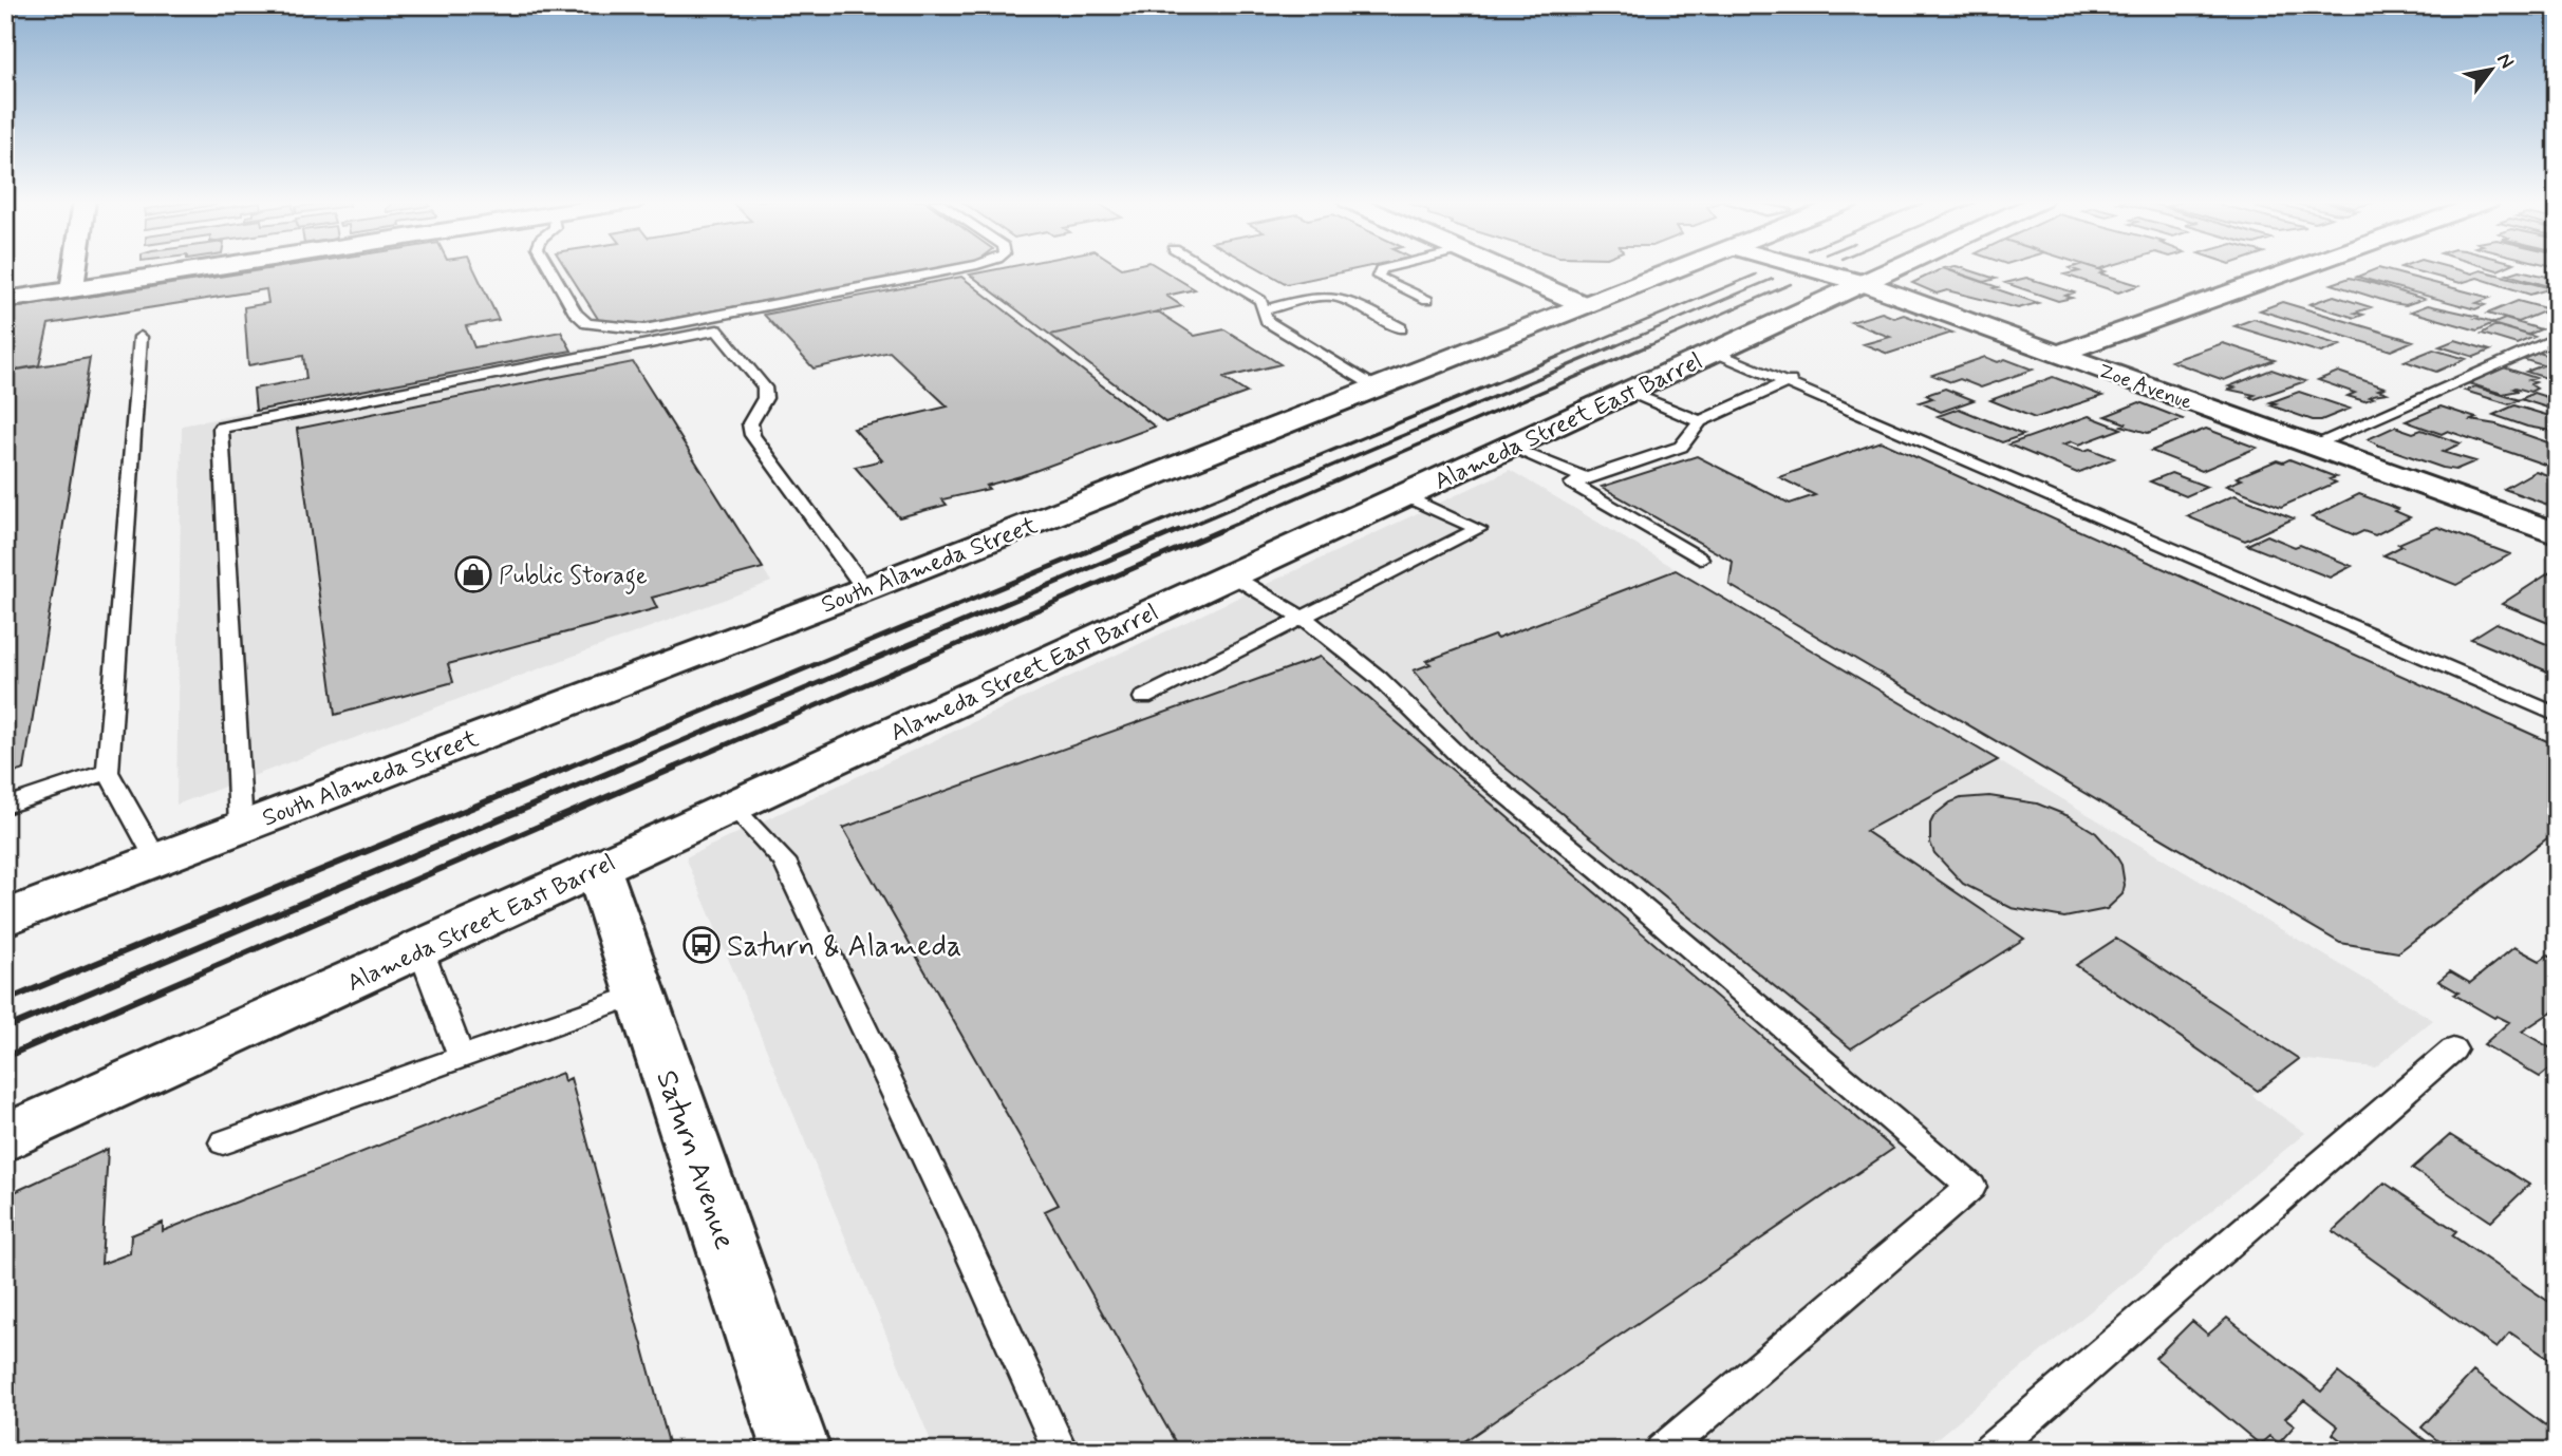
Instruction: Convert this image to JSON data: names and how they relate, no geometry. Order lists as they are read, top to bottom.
{
  "streets": {
    "street": [
      "Zoe Avenue",
      "Alameda Street East Barrel",
      "South Alameda Street",
      "Saturn Avenue"
    ]
  },
  "crossings": [
    ["Zoe Avenue", "Alameda Street East Barrel"],
    ["Alameda Street East Barrel", "Saturn Avenue"]
  ],
  "places": {
    "shop": ["Public Storage"],
    "bus stop": ["Saturn & Alameda"]
  },
  "north": "top right"
}
